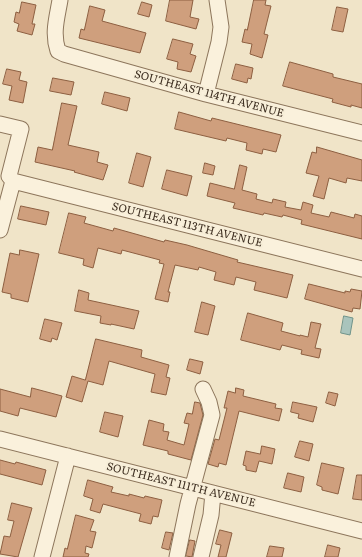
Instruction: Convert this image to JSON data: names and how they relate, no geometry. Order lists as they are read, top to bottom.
{
  "streets": {
    "street": ["SOUTHEAST 114TH AVENUE", "SOUTHEAST 113TH AVENUE", "SOUTHEAST 111TH AVENUE"]
  }
}
